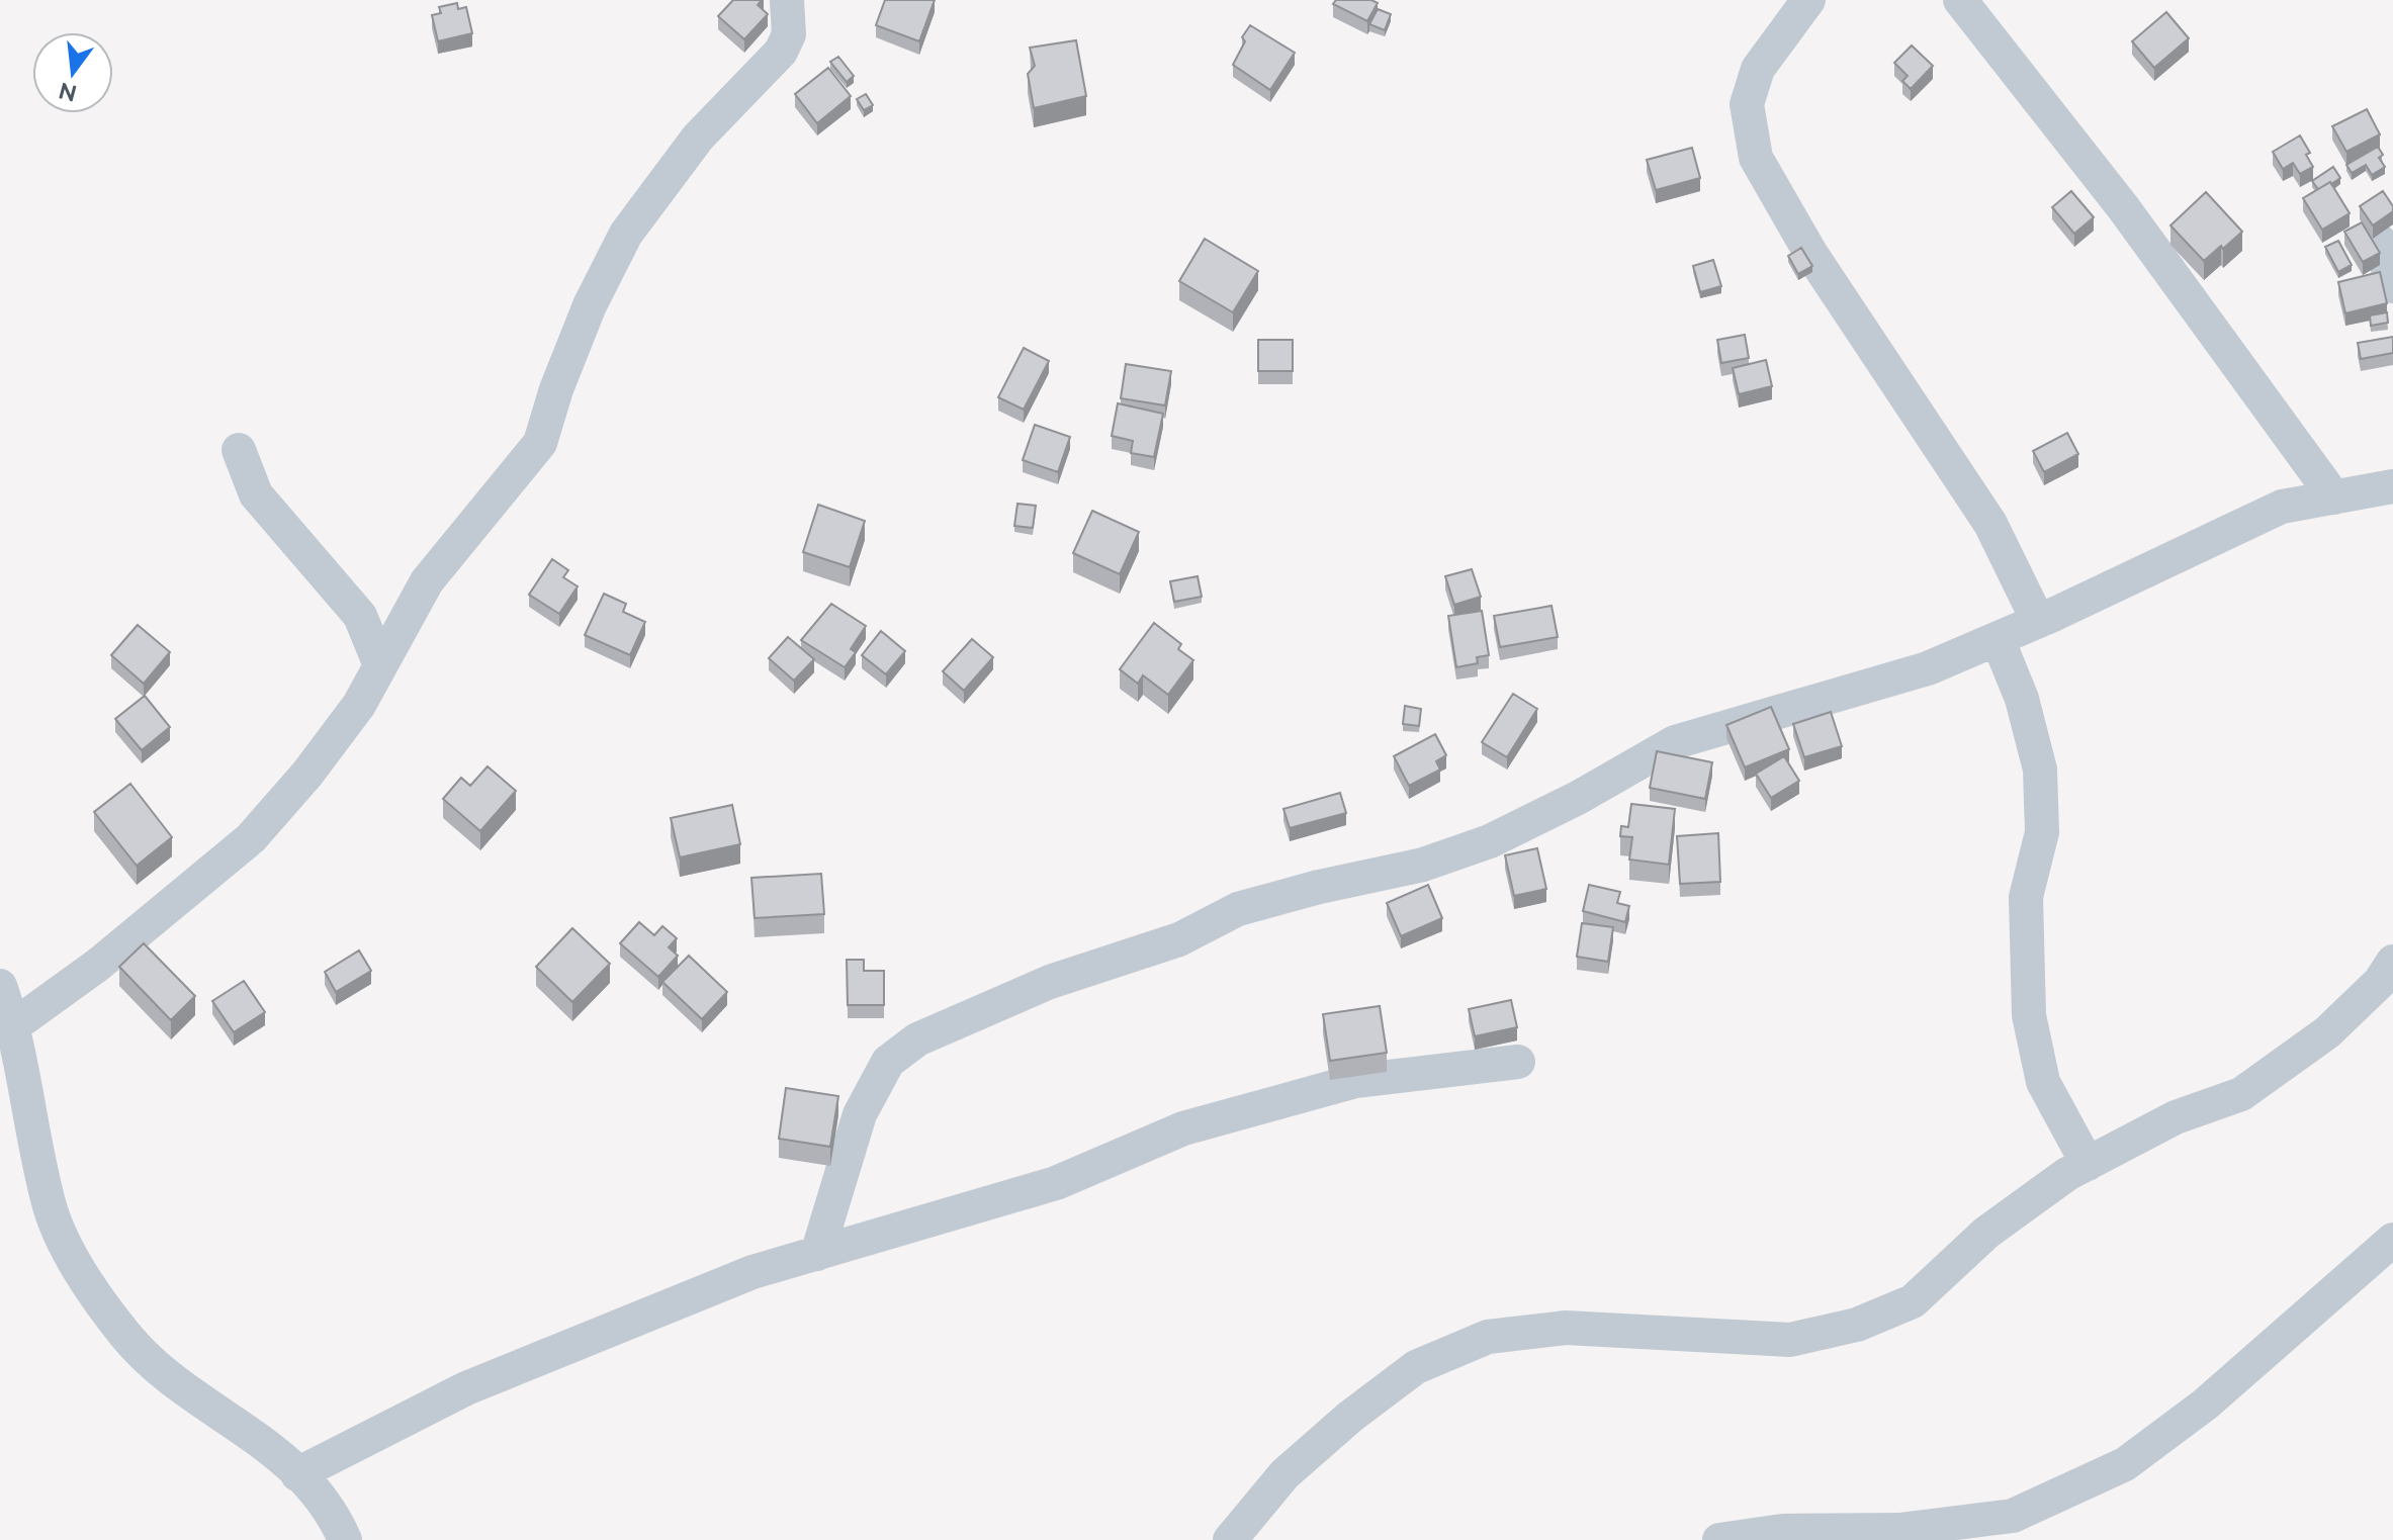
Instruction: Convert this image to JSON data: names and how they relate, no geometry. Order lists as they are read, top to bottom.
{
  "north": "bottom"
}
